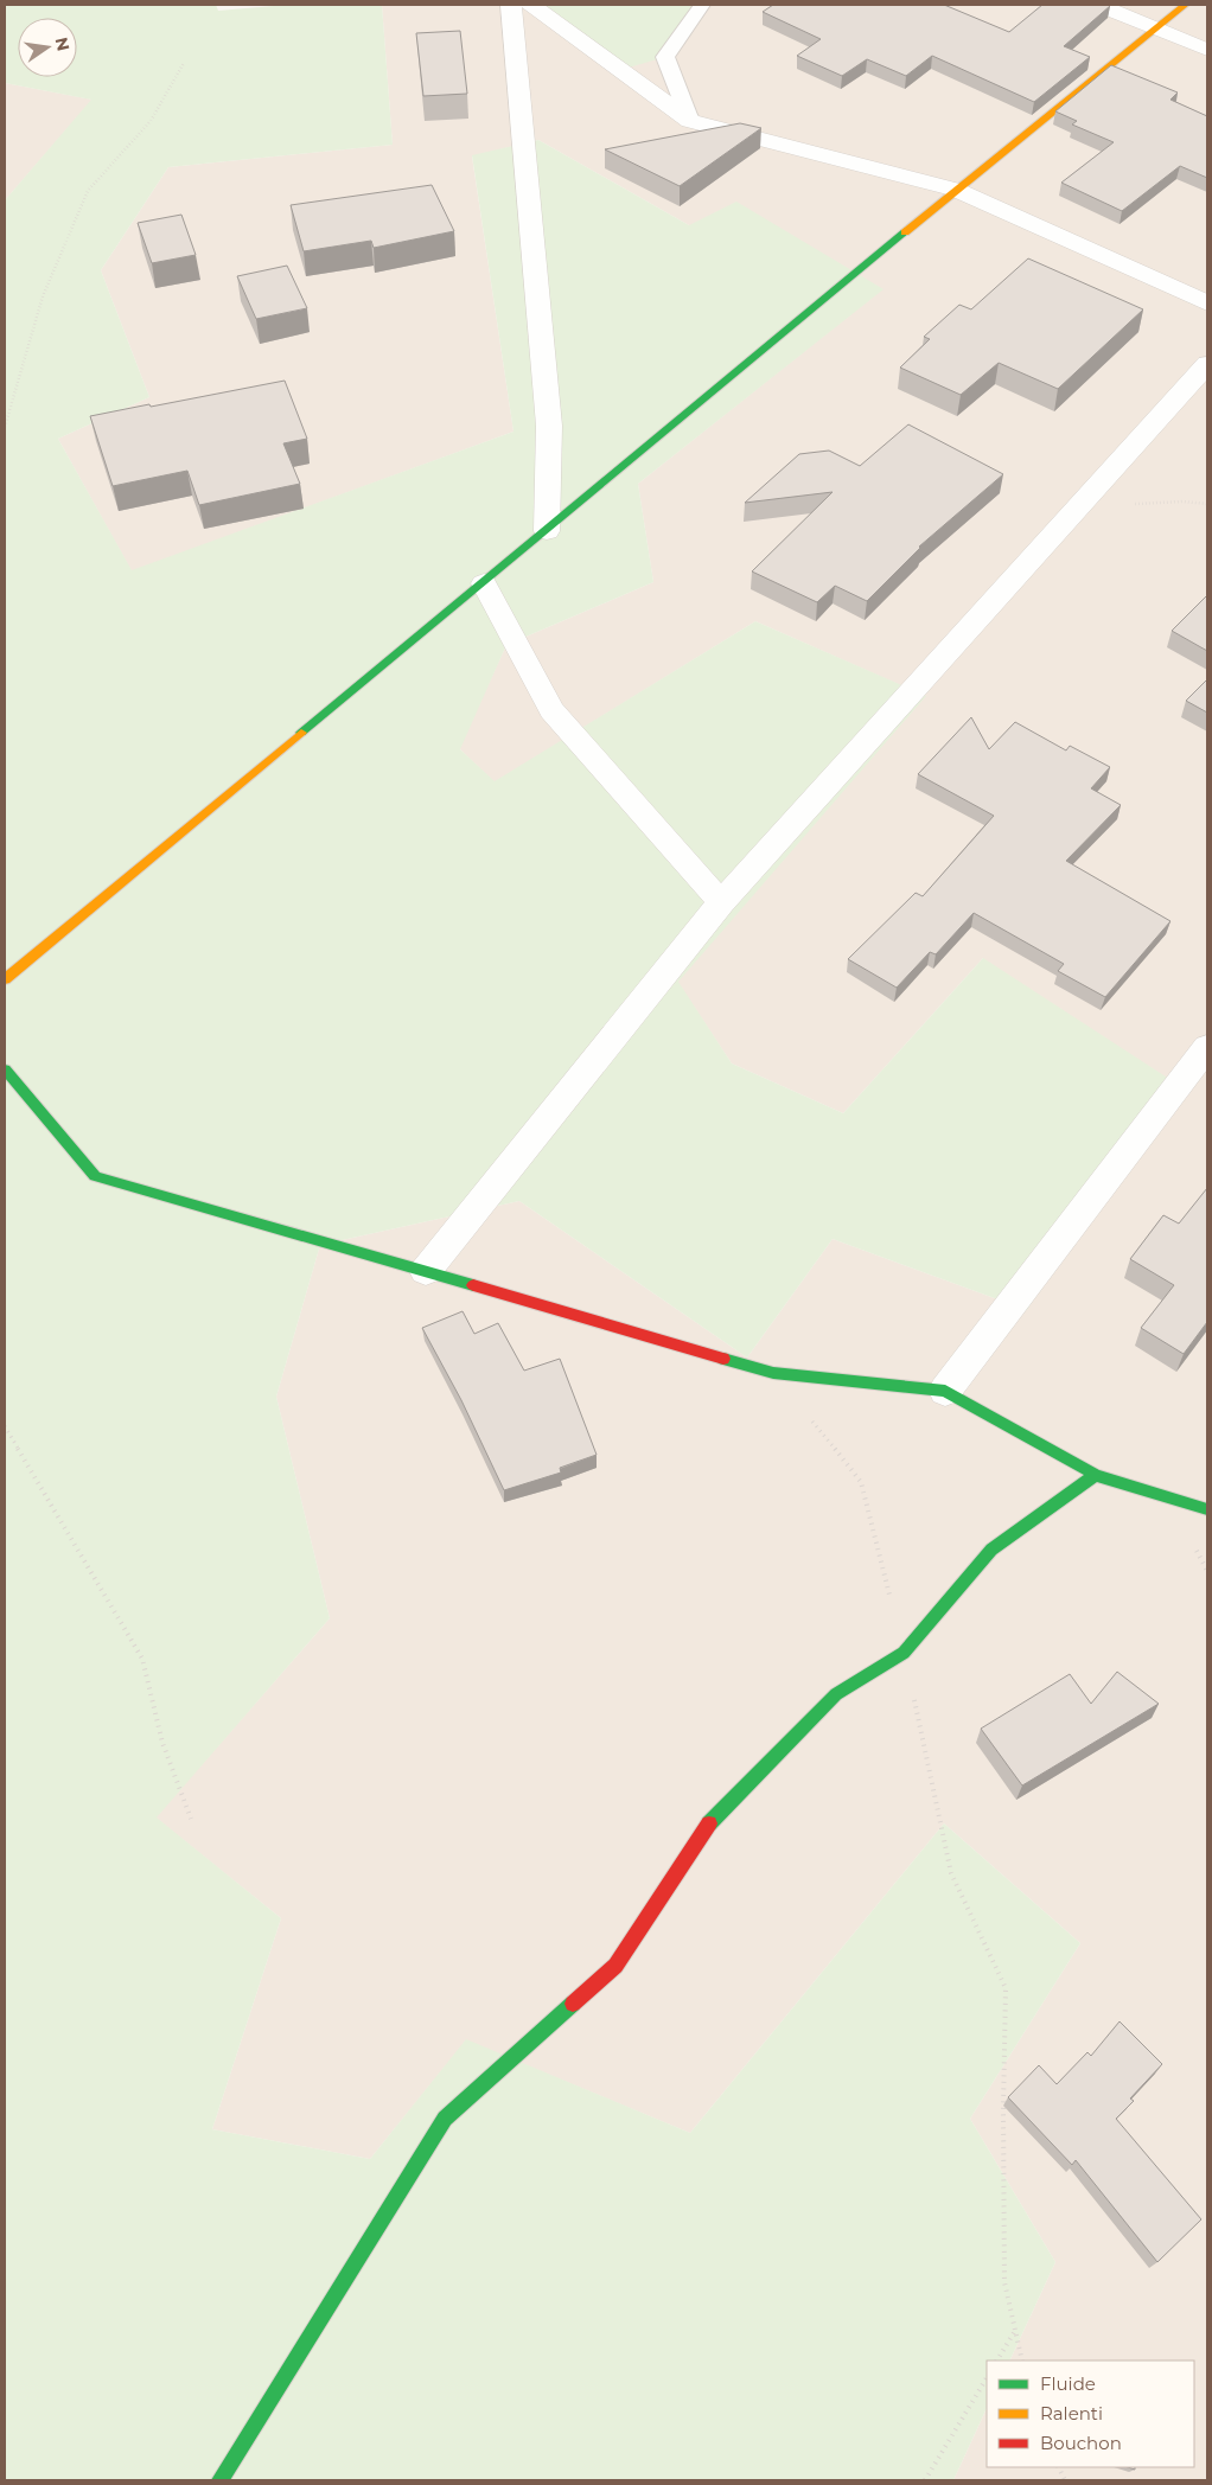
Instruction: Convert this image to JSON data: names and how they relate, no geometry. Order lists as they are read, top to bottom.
{
  "legend": ["Fluide", "Ralenti", "Bouchon"],
  "north": "right"
}
